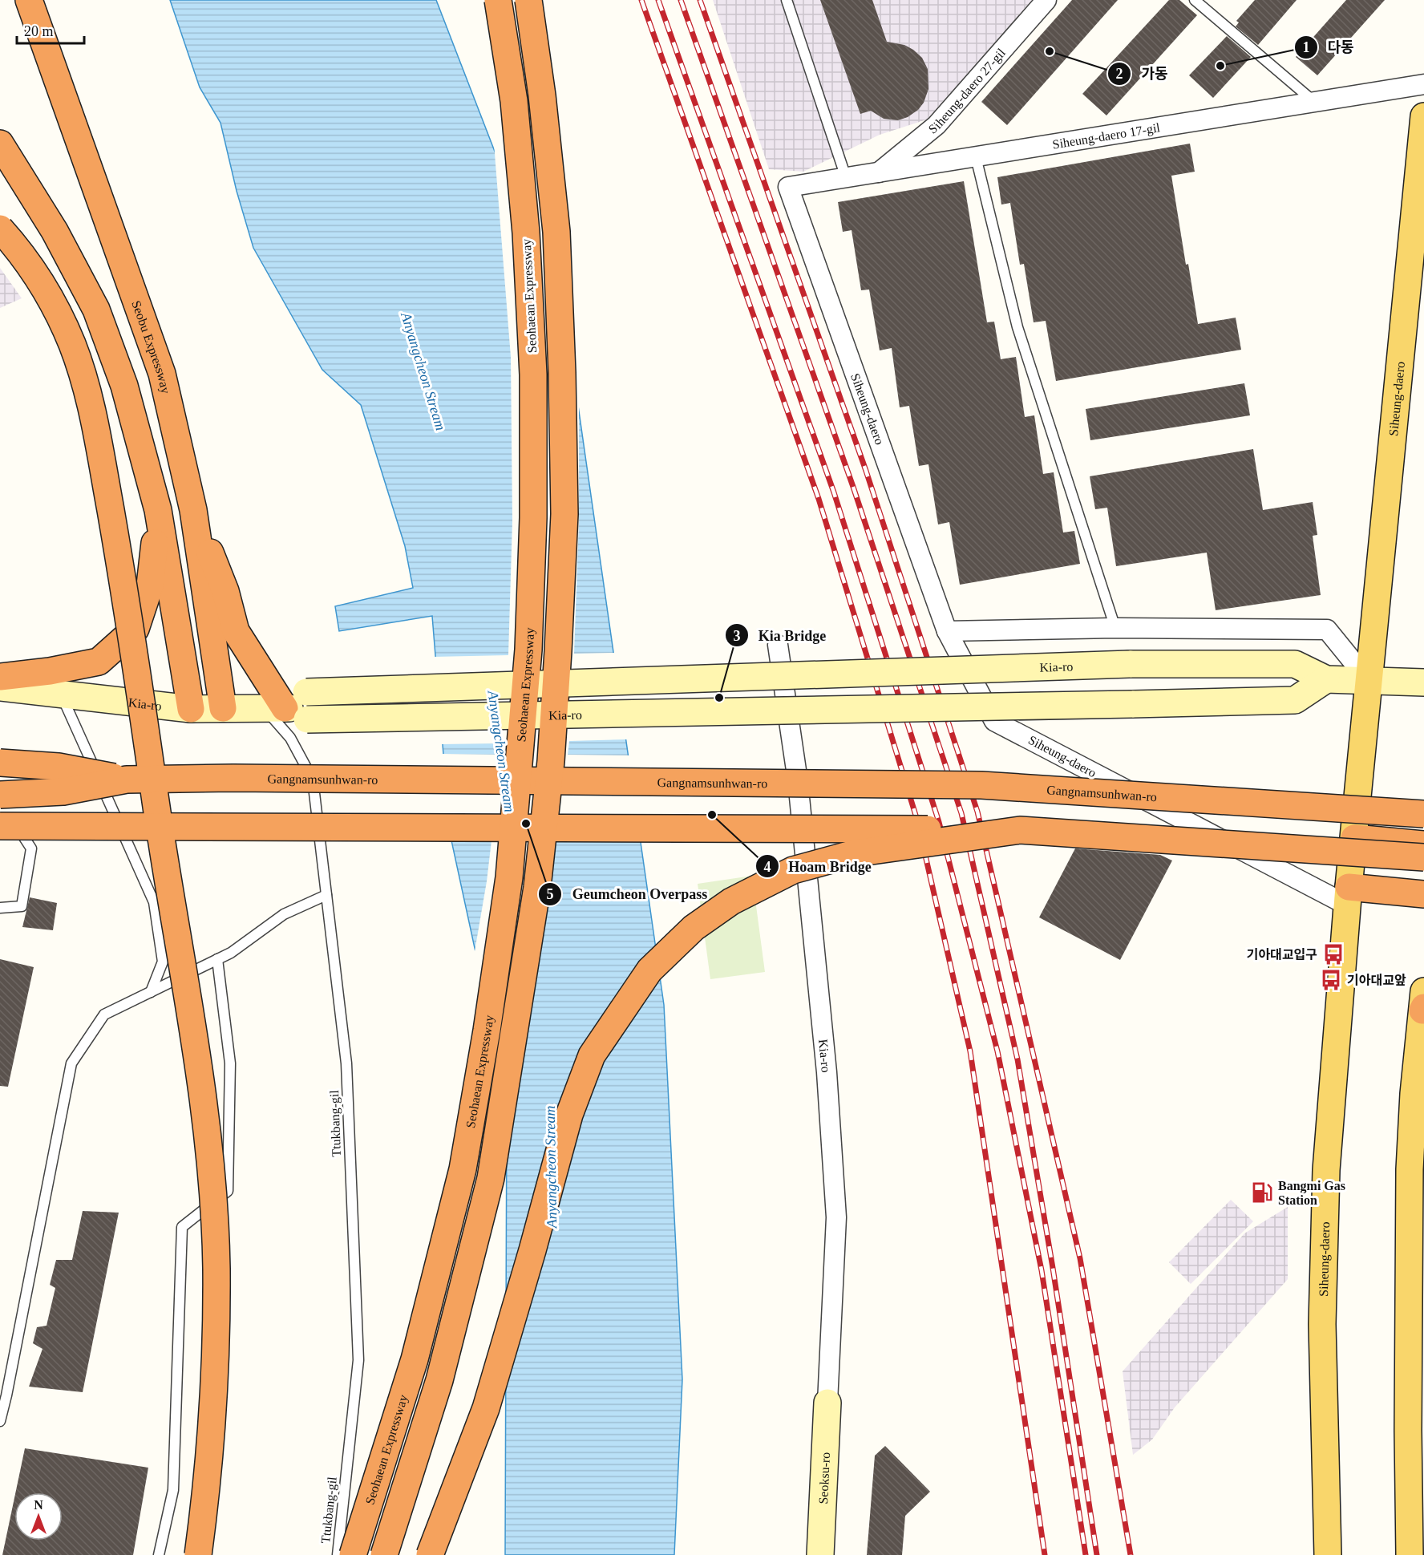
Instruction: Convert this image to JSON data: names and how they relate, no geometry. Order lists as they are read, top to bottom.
{
  "streets": {
    "highway": ["Seohaean Expressway", "Seobu Expressway", "Gangnamsunhwan-ro"],
    "main road": ["Siheung-daero", "Kia-ro", "Seoksu-ro"],
    "street": ["Siheung-daero 27-gil", "Siheung-daero 17-gil"],
    "lane": ["Ttukbang-gil"]
  },
  "crossings": [
    ["Siheung-daero 27-gil", "Siheung-daero 17-gil"],
    ["Siheung-daero 17-gil", "Siheung-daero"],
    ["Seobu Expressway", "Kia-ro"],
    ["Siheung-daero", "Kia-ro"],
    ["Kia-ro", "Ttukbang-gil"],
    ["Kia-ro", "Seoksu-ro"]
  ],
  "water": ["Anyangcheon Stream"],
  "places": {
    "other": [
      "가동",
      "다동",
      "Kia Bridge",
      "Hoam Bridge",
      "Geumcheon Overpass"
    ],
    "bus stop": ["기아대교입구", "기아대교앞"],
    "fuel station": ["Bangmi Gas Station"]
  },
  "scale_bar": "20 m",
  "north": "top"
}
